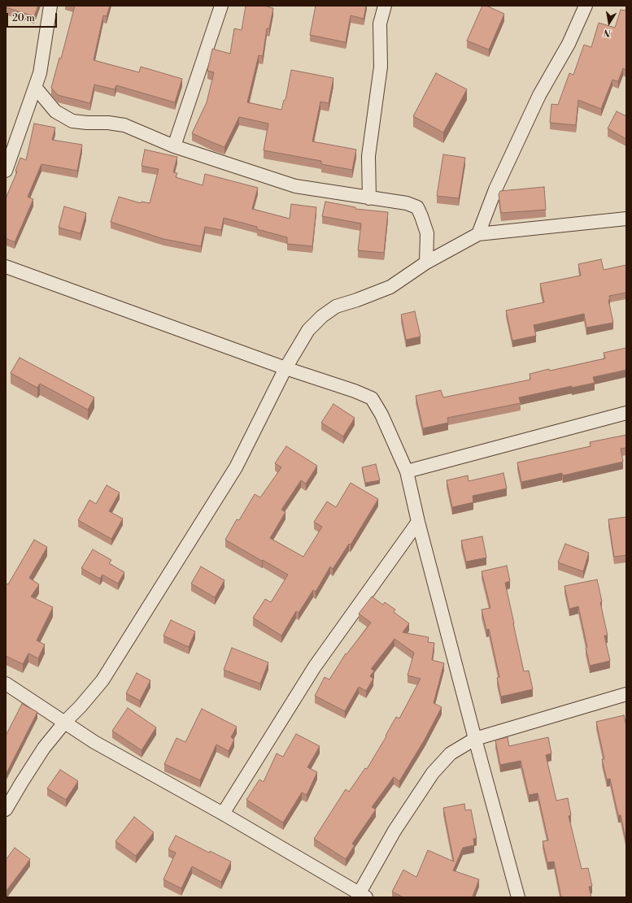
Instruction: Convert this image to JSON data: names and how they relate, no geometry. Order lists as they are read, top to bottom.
{
  "scale_bar": "20 m",
  "north": "bottom"
}
